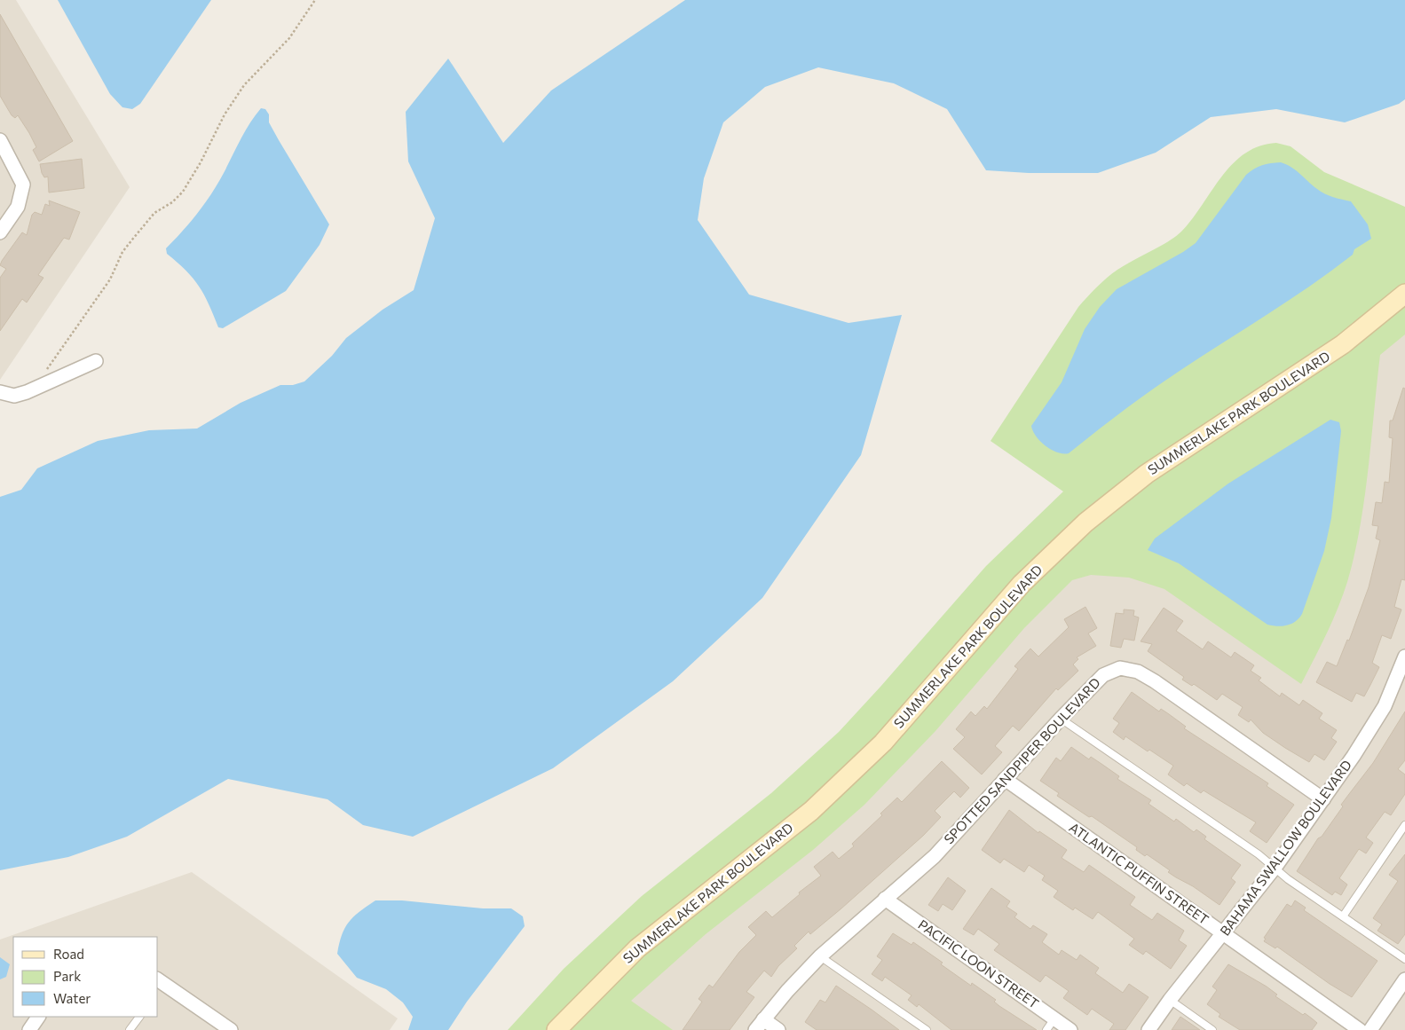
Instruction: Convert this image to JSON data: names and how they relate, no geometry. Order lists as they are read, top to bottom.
{
  "streets": {
    "main road": ["SUMMERLAKE PARK BOULEVARD"],
    "street": [
      "SPOTTED SANDPIPER BOULEVARD",
      "BAHAMA SWALLOW BOULEVARD",
      "ATLANTIC PUFFIN STREET",
      "PACIFIC LOON STREET"
    ]
  },
  "crossings": [
    ["SPOTTED SANDPIPER BOULEVARD", "BAHAMA SWALLOW BOULEVARD"],
    ["SPOTTED SANDPIPER BOULEVARD", "ATLANTIC PUFFIN STREET"],
    ["SPOTTED SANDPIPER BOULEVARD", "PACIFIC LOON STREET"],
    ["BAHAMA SWALLOW BOULEVARD", "ATLANTIC PUFFIN STREET"]
  ],
  "legend": ["Road", "Park", "Water"]
}
